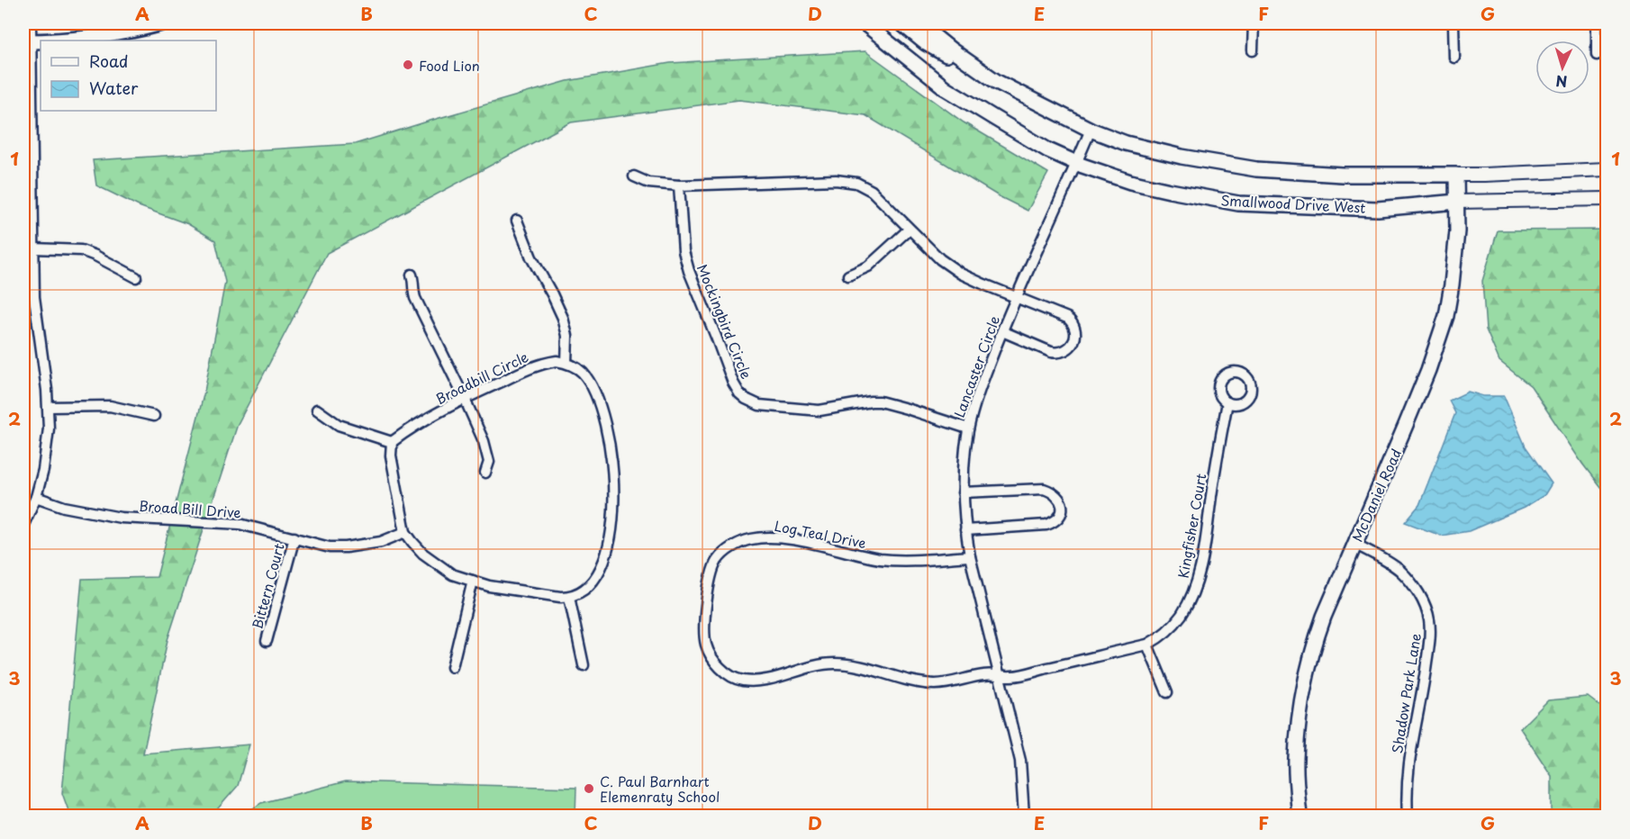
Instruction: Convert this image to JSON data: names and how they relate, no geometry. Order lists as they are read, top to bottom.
{
  "streets": {
    "main road": ["Smallwood Drive West", "McDaniel Road"],
    "street": [
      "Mockingbird Circle",
      "Lancaster Circle",
      "Broadbill Circle",
      "Broad Bill Drive",
      "Kingfisher Court",
      "Log Teal Drive",
      "Bittern Court",
      "Shadow Park Lane"
    ]
  },
  "crossings": [
    ["Smallwood Drive West", "Lancaster Circle"],
    ["Smallwood Drive West", "McDaniel Road"],
    ["Mockingbird Circle", "Lancaster Circle"],
    ["Lancaster Circle", "Kingfisher Court"],
    ["Lancaster Circle", "Log Teal Drive"],
    ["McDaniel Road", "Shadow Park Lane"],
    ["Broad Bill Drive", "Bittern Court"],
    ["Kingfisher Court", "Log Teal Drive"]
  ],
  "places": ["Food Lion", "C. Paul Barnhart Elemenraty School"],
  "legend": ["Road", "Water"],
  "north": "bottom",
  "grid": {
    "columns": [
      "A",
      "B",
      "C",
      "D",
      "E",
      "F",
      "G"
    ],
    "rows": ["1", "2", "3"]
  }
}
